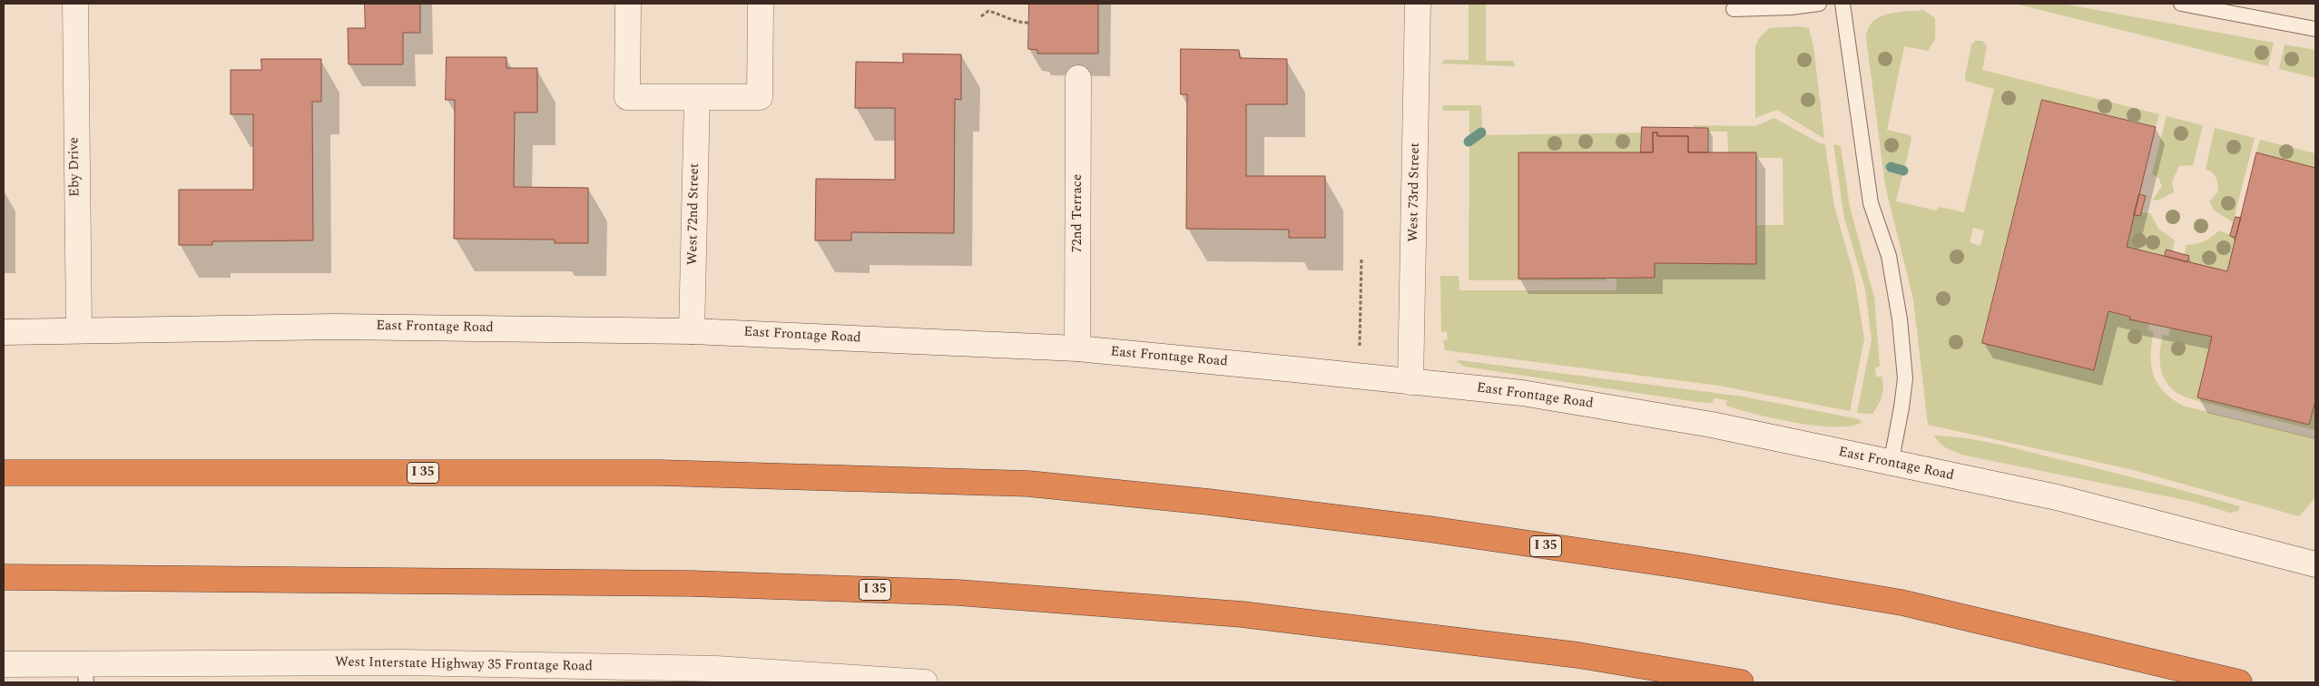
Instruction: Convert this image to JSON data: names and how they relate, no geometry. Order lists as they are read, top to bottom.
{
  "streets": {
    "highway": ["I 35"],
    "street": [
      "Eby Drive",
      "West 73rd Street",
      "72nd Terrace",
      "West 72nd Street",
      "East Frontage Road",
      "West Interstate Highway 35 Frontage Road"
    ]
  },
  "crossings": [
    ["Eby Drive", "East Frontage Road"],
    ["West 73rd Street", "East Frontage Road"],
    ["72nd Terrace", "East Frontage Road"],
    ["West 72nd Street", "East Frontage Road"]
  ]
}
